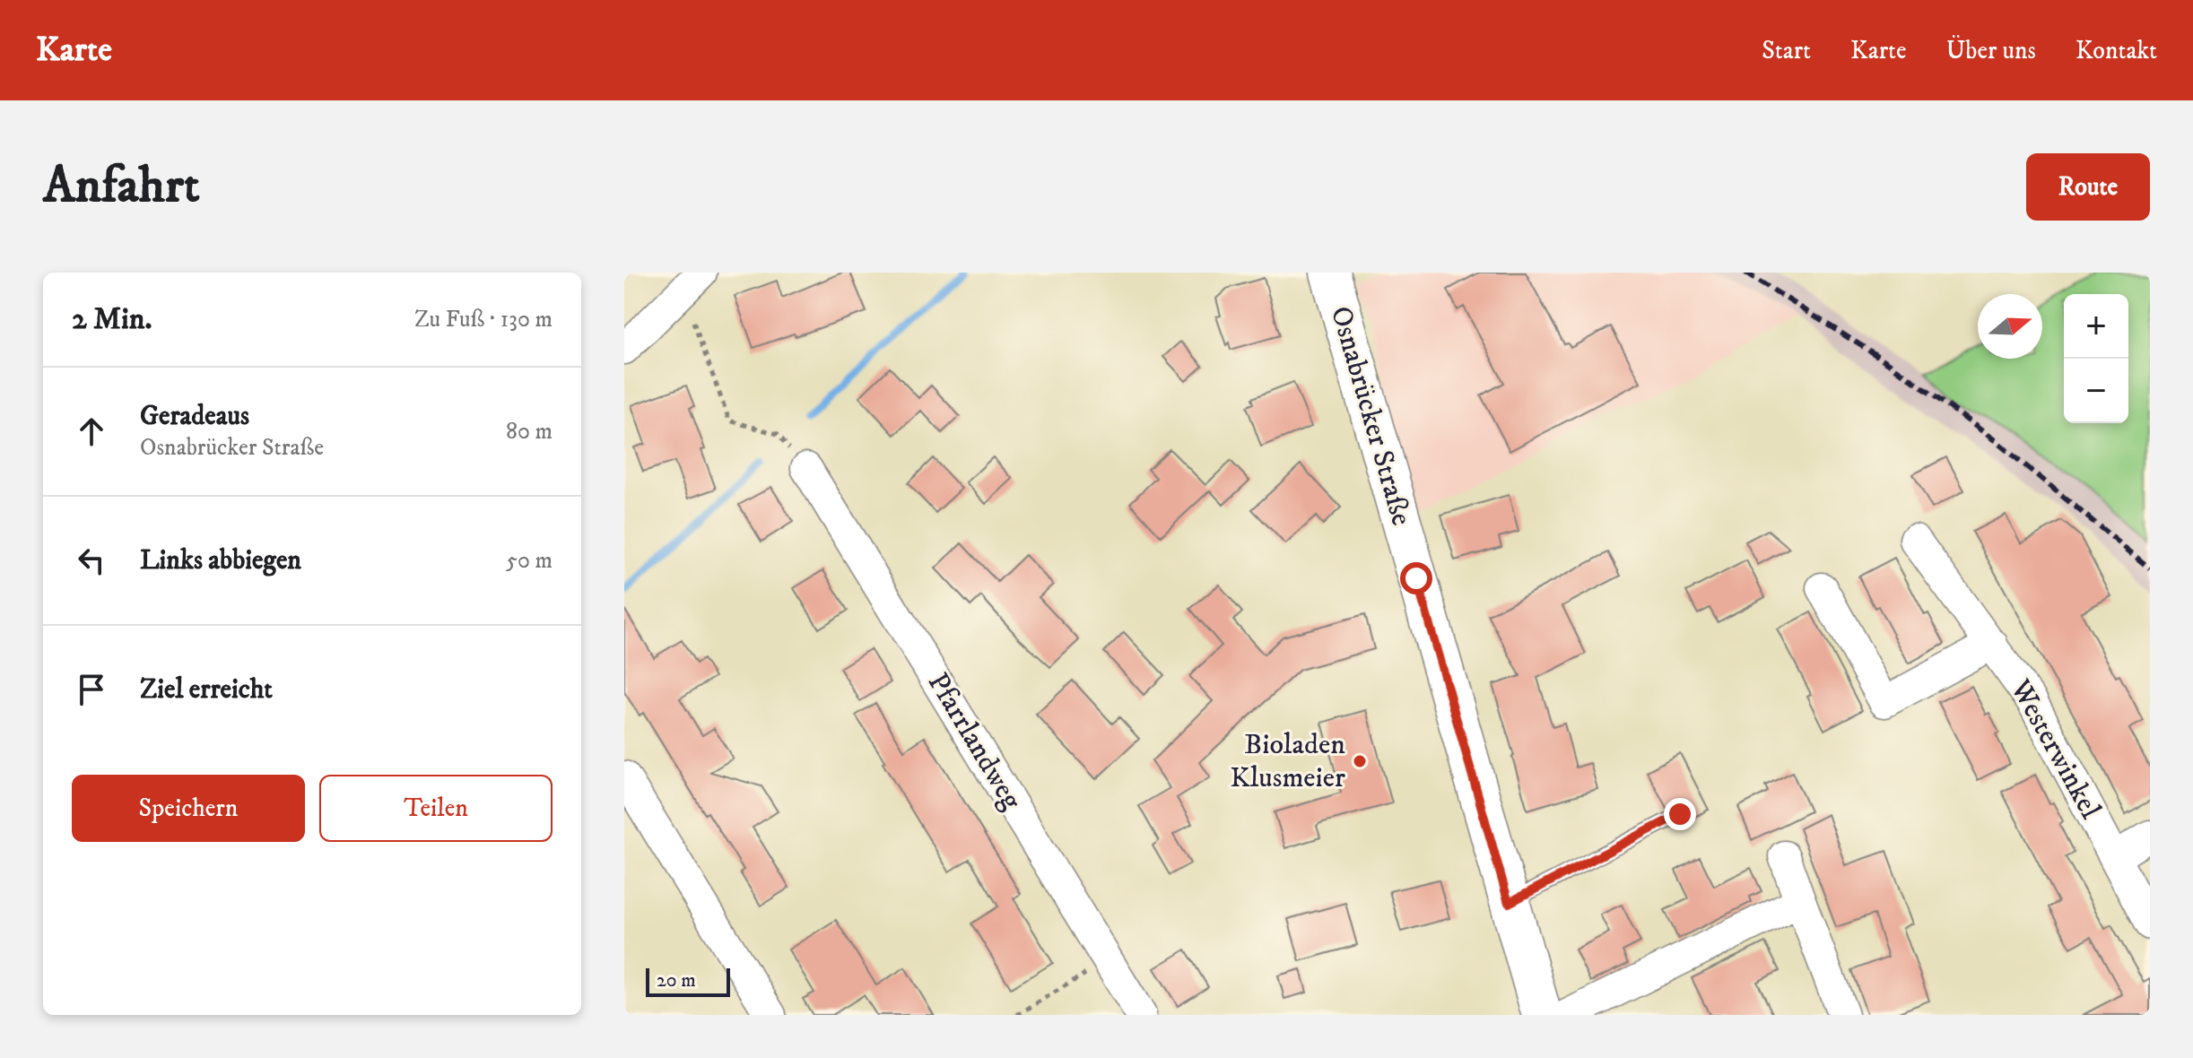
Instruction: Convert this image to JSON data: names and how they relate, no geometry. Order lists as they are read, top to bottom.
{
  "streets": {
    "main road": ["Osnabrücker Straße"],
    "street": ["Pfarrlandweg", "Westerwinkel"]
  },
  "places": ["Bioladen Klusmeier"],
  "scale_bar": "20 m",
  "north": "right",
  "page": {
    "header": "Karte",
    "nav": [
      "Start",
      "Karte",
      "Über uns",
      "Kontakt"
    ],
    "buttons": [
      "Route",
      ["Speichern", "Teilen"]
    ],
    "title": "Anfahrt",
    "heading": ["2 Min.", "Zu Fuß · 130 m"],
    "map_buttons": ["+", "−"],
    "list": [
      ["Geradeaus", "Osnabrücker Straße", "80 m"],
      ["Links abbiegen", "50 m"],
      "Ziel erreicht"
    ],
    "scale": "20 m"
  }
}
